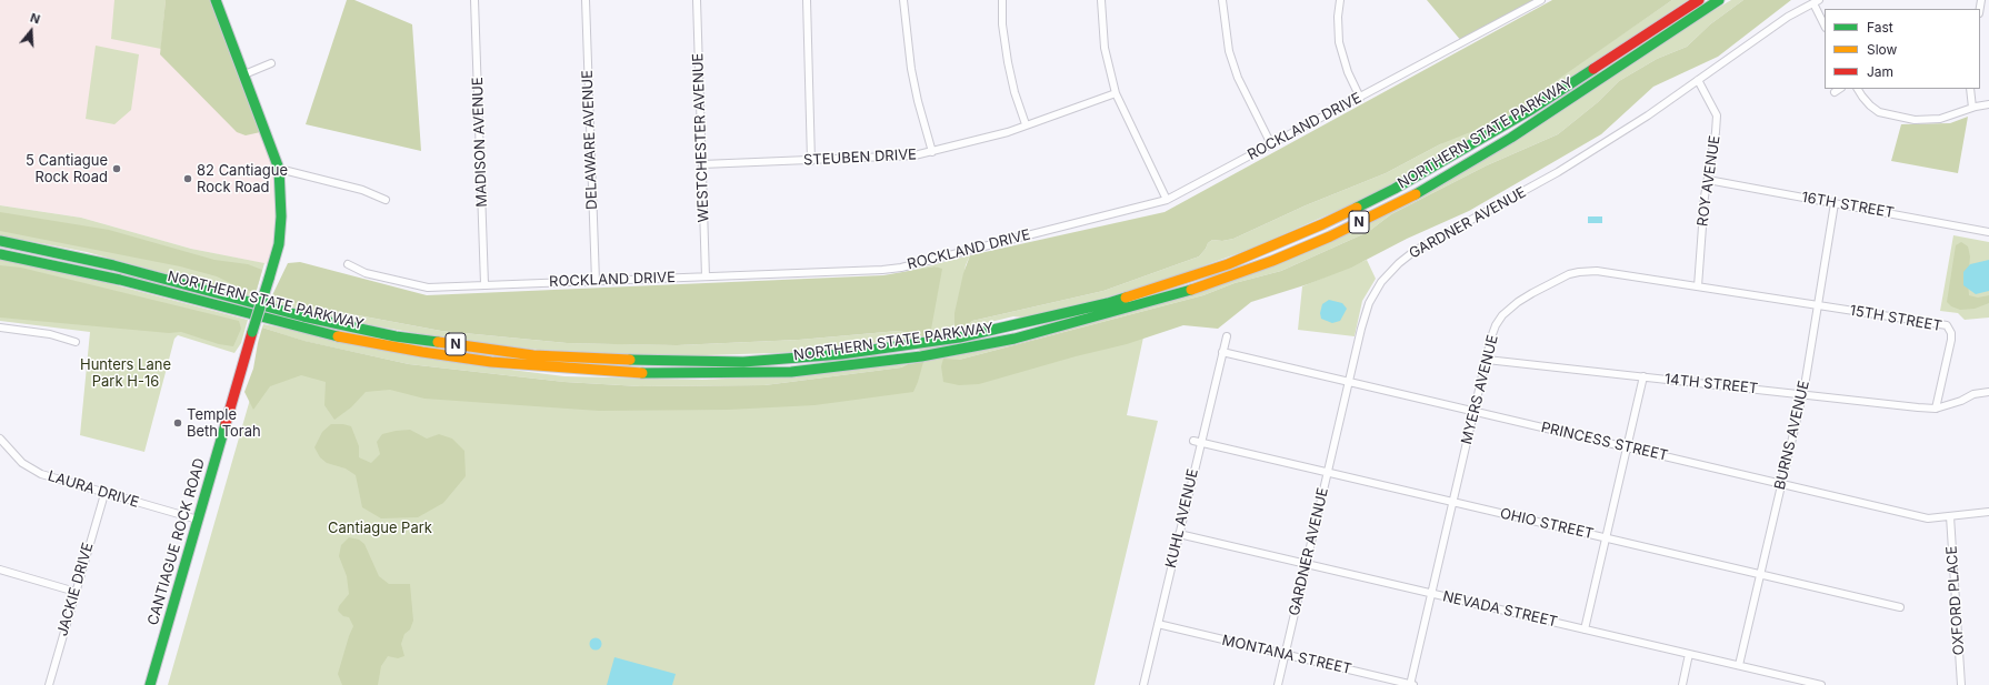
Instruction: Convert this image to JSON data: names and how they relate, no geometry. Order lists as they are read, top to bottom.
{
  "streets": {
    "main road": ["NORTHERN STATE PARKWAY", "N", "CANTIAGUE ROCK ROAD"],
    "street": [
      "ROCKLAND DRIVE",
      "WESTCHESTER AVENUE",
      "DELAWARE AVENUE",
      "MADISON AVENUE",
      "STEUBEN DRIVE",
      "ROY AVENUE",
      "16TH STREET",
      "GARDNER AVENUE",
      "15TH STREET",
      "14TH STREET",
      "MYERS AVENUE",
      "BURNS AVENUE",
      "PRINCESS STREET",
      "LAURA DRIVE",
      "KUHL AVENUE",
      "OHIO STREET",
      "JACKIE DRIVE",
      "OXFORD PLACE",
      "NEVADA STREET",
      "MONTANA STREET"
    ]
  },
  "crossings": [
    ["ROCKLAND DRIVE", "WESTCHESTER AVENUE"],
    ["ROCKLAND DRIVE", "DELAWARE AVENUE"],
    ["ROCKLAND DRIVE", "MADISON AVENUE"],
    ["WESTCHESTER AVENUE", "STEUBEN DRIVE"],
    ["ROY AVENUE", "16TH STREET"],
    ["ROY AVENUE", "GARDNER AVENUE"],
    ["ROY AVENUE", "MYERS AVENUE"],
    ["16TH STREET", "BURNS AVENUE"],
    ["GARDNER AVENUE", "PRINCESS STREET"],
    ["GARDNER AVENUE", "OHIO STREET"],
    ["GARDNER AVENUE", "NEVADA STREET"],
    ["GARDNER AVENUE", "MONTANA STREET"],
    ["15TH STREET", "14TH STREET"],
    ["15TH STREET", "MYERS AVENUE"],
    ["15TH STREET", "BURNS AVENUE"],
    ["14TH STREET", "MYERS AVENUE"],
    ["14TH STREET", "BURNS AVENUE"],
    ["MYERS AVENUE", "BURNS AVENUE"],
    ["MYERS AVENUE", "PRINCESS STREET"],
    ["MYERS AVENUE", "OHIO STREET"],
    ["MYERS AVENUE", "NEVADA STREET"],
    ["MYERS AVENUE", "MONTANA STREET"],
    ["BURNS AVENUE", "PRINCESS STREET"],
    ["BURNS AVENUE", "OHIO STREET"],
    ["BURNS AVENUE", "NEVADA STREET"],
    ["PRINCESS STREET", "KUHL AVENUE"],
    ["PRINCESS STREET", "OXFORD PLACE"],
    ["LAURA DRIVE", "CANTIAGUE ROCK ROAD"],
    ["LAURA DRIVE", "JACKIE DRIVE"],
    ["KUHL AVENUE", "OHIO STREET"],
    ["KUHL AVENUE", "NEVADA STREET"],
    ["KUHL AVENUE", "MONTANA STREET"]
  ],
  "parks": ["Hunters Lane Park H-16", "Cantiague Park"],
  "places": ["5 Cantiague Rock Road", "82 Cantiague Rock Road", "Temple Beth Torah"],
  "legend": ["Fast", "Slow", "Jam"],
  "north": "top"
}
